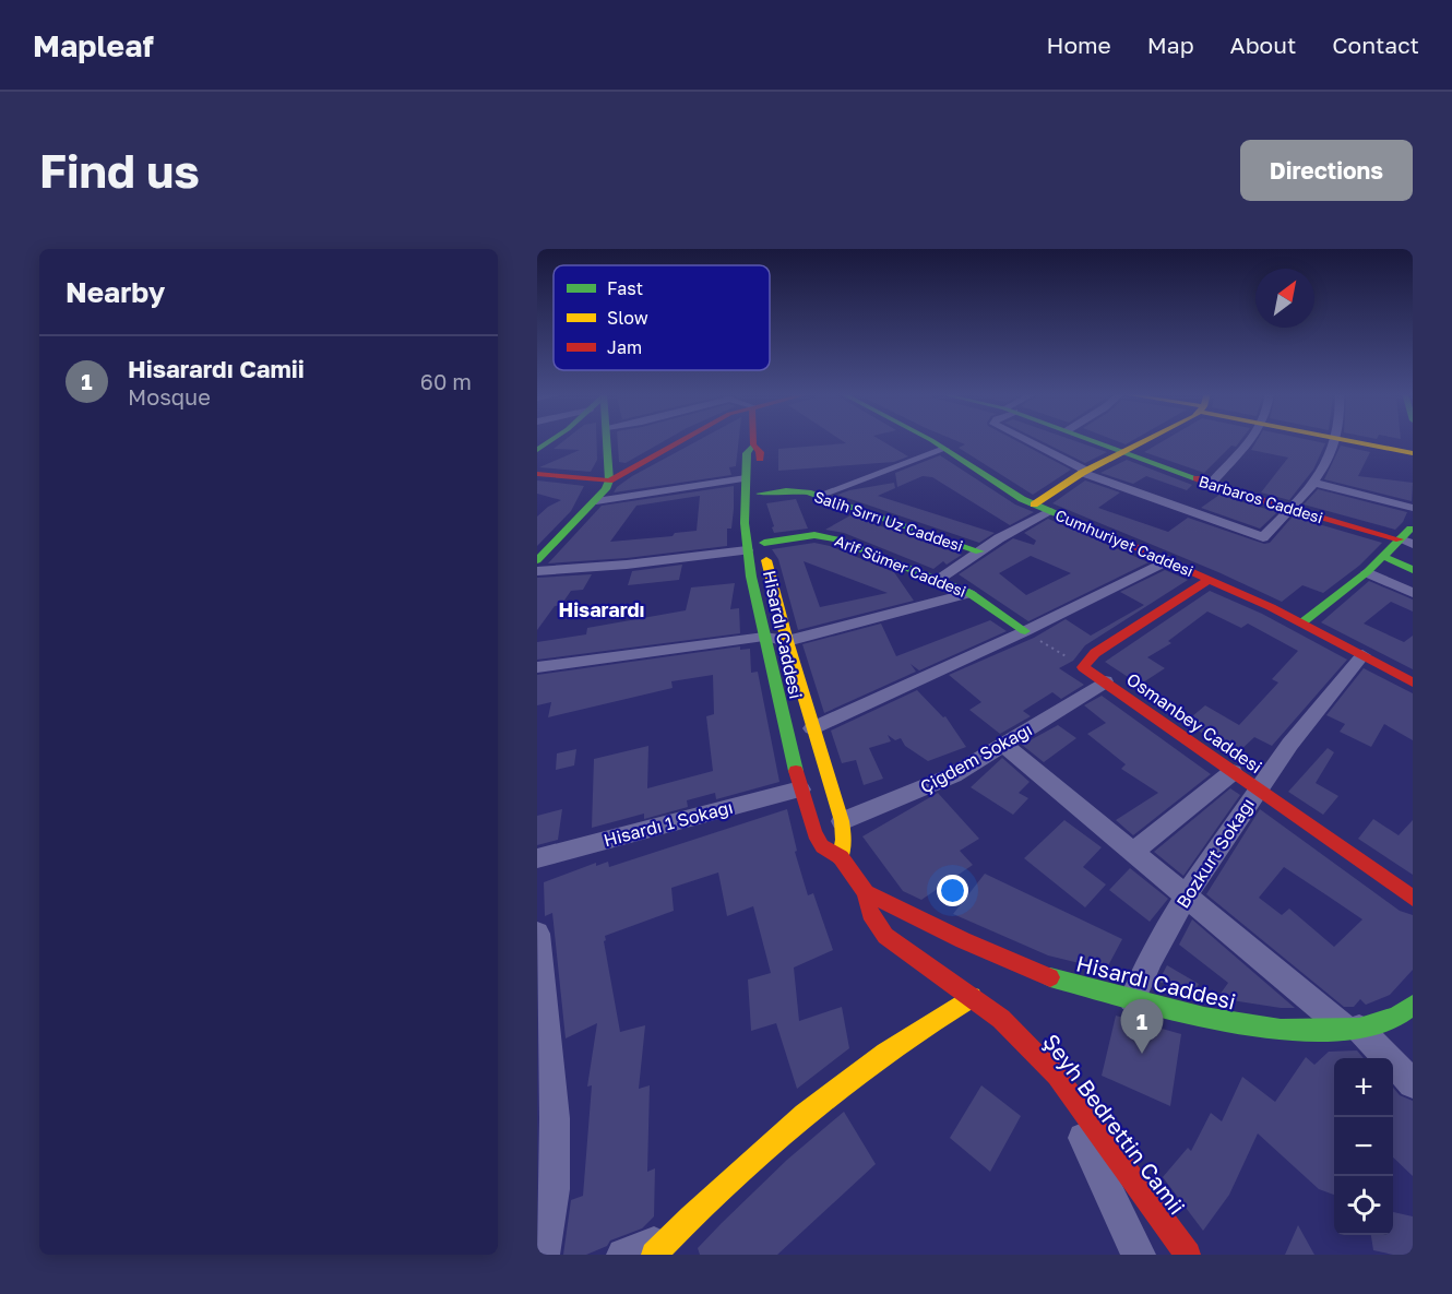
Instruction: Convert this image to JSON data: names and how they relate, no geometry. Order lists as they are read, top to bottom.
{
  "streets": {
    "street": [
      "Barbaros Caddesi",
      "Salih Sırrı Uz Caddesi",
      "Cumhuriyet Caddesi",
      "Arif Sümer Caddesi",
      "Hisardı Caddesi",
      "Osmanbey Caddesi",
      "Çiğdem Sokağı",
      "Hisardı 1 Sokağı",
      "Bozkurt Sokağı",
      "Şeyh Bedrettin Camii"
    ]
  },
  "crossings": [
    ["Salih Sırrı Uz Caddesi", "Hisardı Caddesi"],
    ["Cumhuriyet Caddesi", "Bozkurt Sokağı"],
    ["Arif Sümer Caddesi", "Hisardı Caddesi"],
    ["Hisardı Caddesi", "Çiğdem Sokağı"],
    ["Hisardı Caddesi", "Hisardı 1 Sokağı"],
    ["Hisardı Caddesi", "Bozkurt Sokağı"],
    ["Hisardı Caddesi", "Şeyh Bedrettin Camii"],
    ["Osmanbey Caddesi", "Çiğdem Sokağı"],
    ["Osmanbey Caddesi", "Bozkurt Sokağı"]
  ],
  "districts": ["Hisarardı"],
  "legend": ["Fast", "Slow", "Jam"],
  "north": "top right",
  "page": {
    "header": "Mapleaf",
    "nav": [
      "Home",
      "Map",
      "About",
      "Contact"
    ],
    "buttons": "Directions",
    "title": "Find us",
    "heading": "Nearby",
    "list": [
      {
        "mark": "1",
        "name": "Hisarardı Camii",
        "note": "Mosque",
        "value": "60 m"
      }
    ],
    "pins": "1",
    "map_buttons": ["+", "−"]
  }
}
